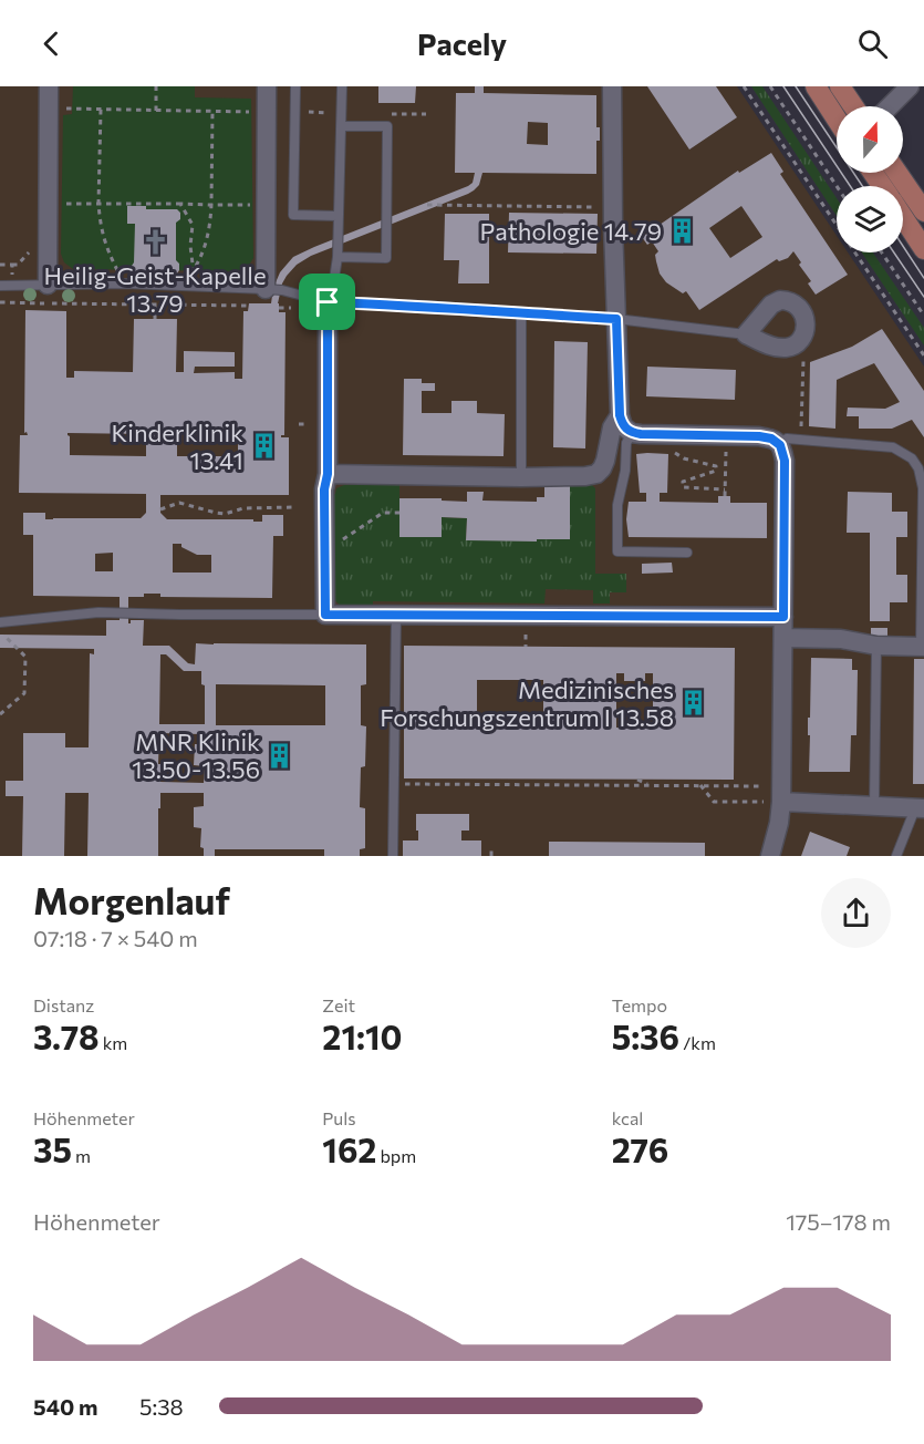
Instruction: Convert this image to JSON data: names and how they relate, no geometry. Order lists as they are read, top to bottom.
{
  "places": {
    "building": [
      "Pathologie 14.79",
      "Kinderklinik 13.41",
      "Medizinisches Forschungszentrum I 13.58",
      "MNR Klinik 13.50-13.56"
    ],
    "church": ["Heilig-Geist-Kapelle 13.79"]
  },
  "north": "top",
  "page": {
    "header": "Pacely",
    "heading": ["Morgenlauf", "07:18 · 7 × 540 m"],
    "stats": [
      ["Distanz", "3.78 km"],
      ["Zeit", "21:10"],
      ["Tempo", "5:36 /km"],
      ["Höhenmeter", "35 m"],
      ["Puls", "162 bpm"],
      ["kcal", "276"]
    ],
    "chart": ["Höhenmeter", "175–178 m"],
    "list": [
      {
        "name": "540 m",
        "note": "5:38"
      }
    ]
  }
}
